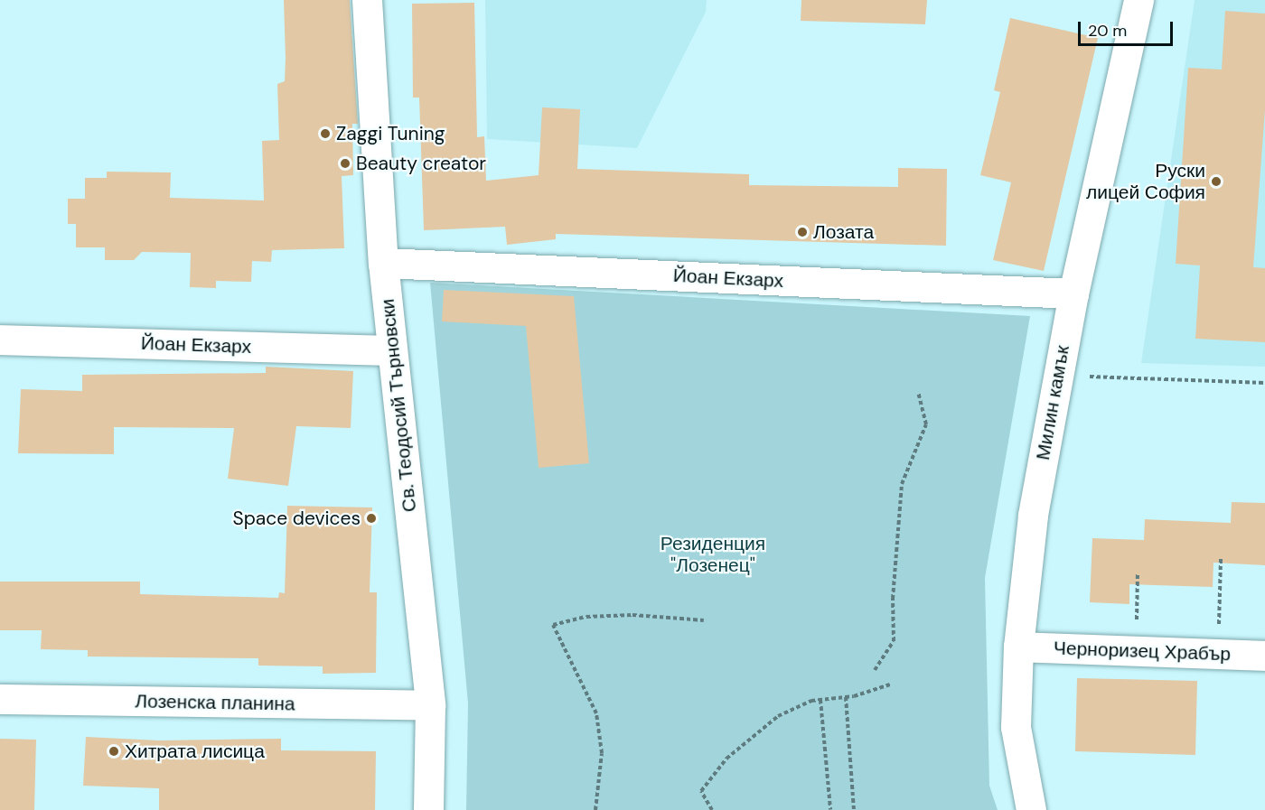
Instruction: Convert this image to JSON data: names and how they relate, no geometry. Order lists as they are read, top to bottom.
{
  "streets": {
    "street": [
      "Йоан Екзарх",
      "Милин камък",
      "Св. Теодосий Търновски",
      "Черноризец Храбър",
      "Лозенска планина"
    ]
  },
  "crossings": [
    ["Йоан Екзарх", "Милин камък"],
    ["Йоан Екзарх", "Св. Теодосий Търновски"],
    ["Милин камък", "Черноризец Храбър"],
    ["Св. Теодосий Търновски", "Лозенска планина"]
  ],
  "parks": ["Резиденция \"Лозенец\""],
  "places": [
    "Zaggi Tuning",
    "Beauty creator",
    "Руски лицей София",
    "Лозата",
    "Space devices",
    "Хитрата лисица"
  ],
  "scale_bar": "20 m"
}
